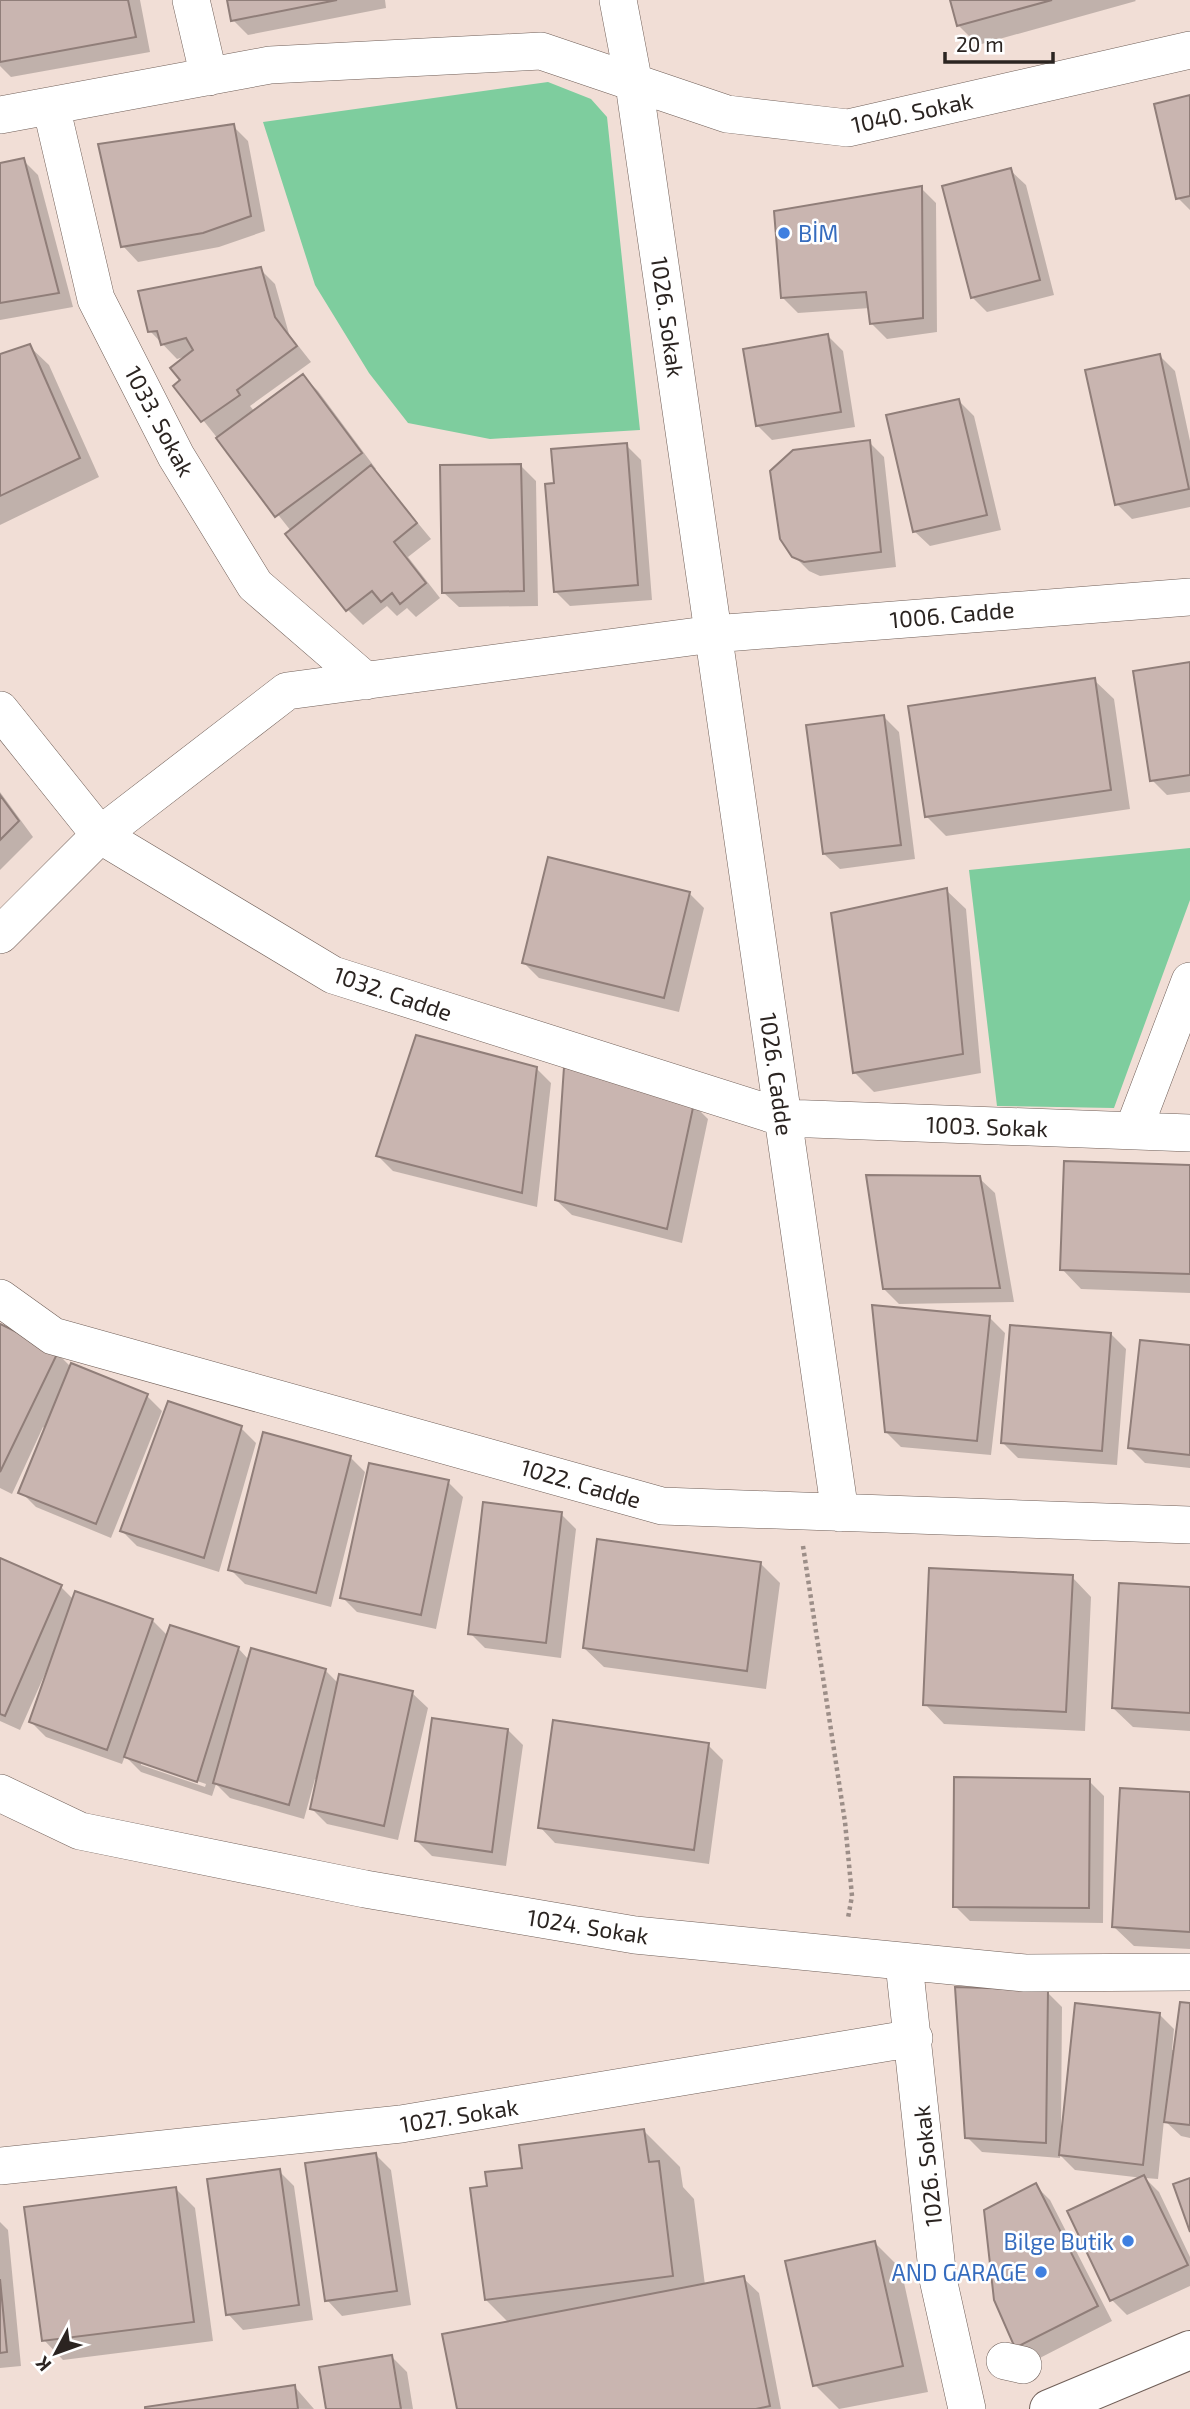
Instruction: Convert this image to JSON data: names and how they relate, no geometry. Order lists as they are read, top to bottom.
{
  "streets": {
    "street": [
      "1040. Sokak",
      "1026. Sokak",
      "1033. Sokak",
      "1006. Cadde",
      "1032. Cadde",
      "1026. Cadde",
      "1003. Sokak",
      "1022. Cadde",
      "1024. Sokak",
      "1027. Sokak"
    ]
  },
  "crossings": [
    ["1040. Sokak", "1026. Sokak"],
    ["1040. Sokak", "1033. Sokak"],
    ["1026. Sokak", "1006. Cadde"],
    ["1026. Sokak", "1026. Cadde"],
    ["1026. Sokak", "1024. Sokak"],
    ["1026. Sokak", "1027. Sokak"],
    ["1006. Cadde", "1026. Cadde"],
    ["1032. Cadde", "1026. Cadde"],
    ["1032. Cadde", "1003. Sokak"],
    ["1026. Cadde", "1003. Sokak"],
    ["1026. Cadde", "1022. Cadde"]
  ],
  "places": ["BİM", "Bilge Butik", "AND GARAGE"],
  "scale_bar": "20 m",
  "north": "bottom left"
}
